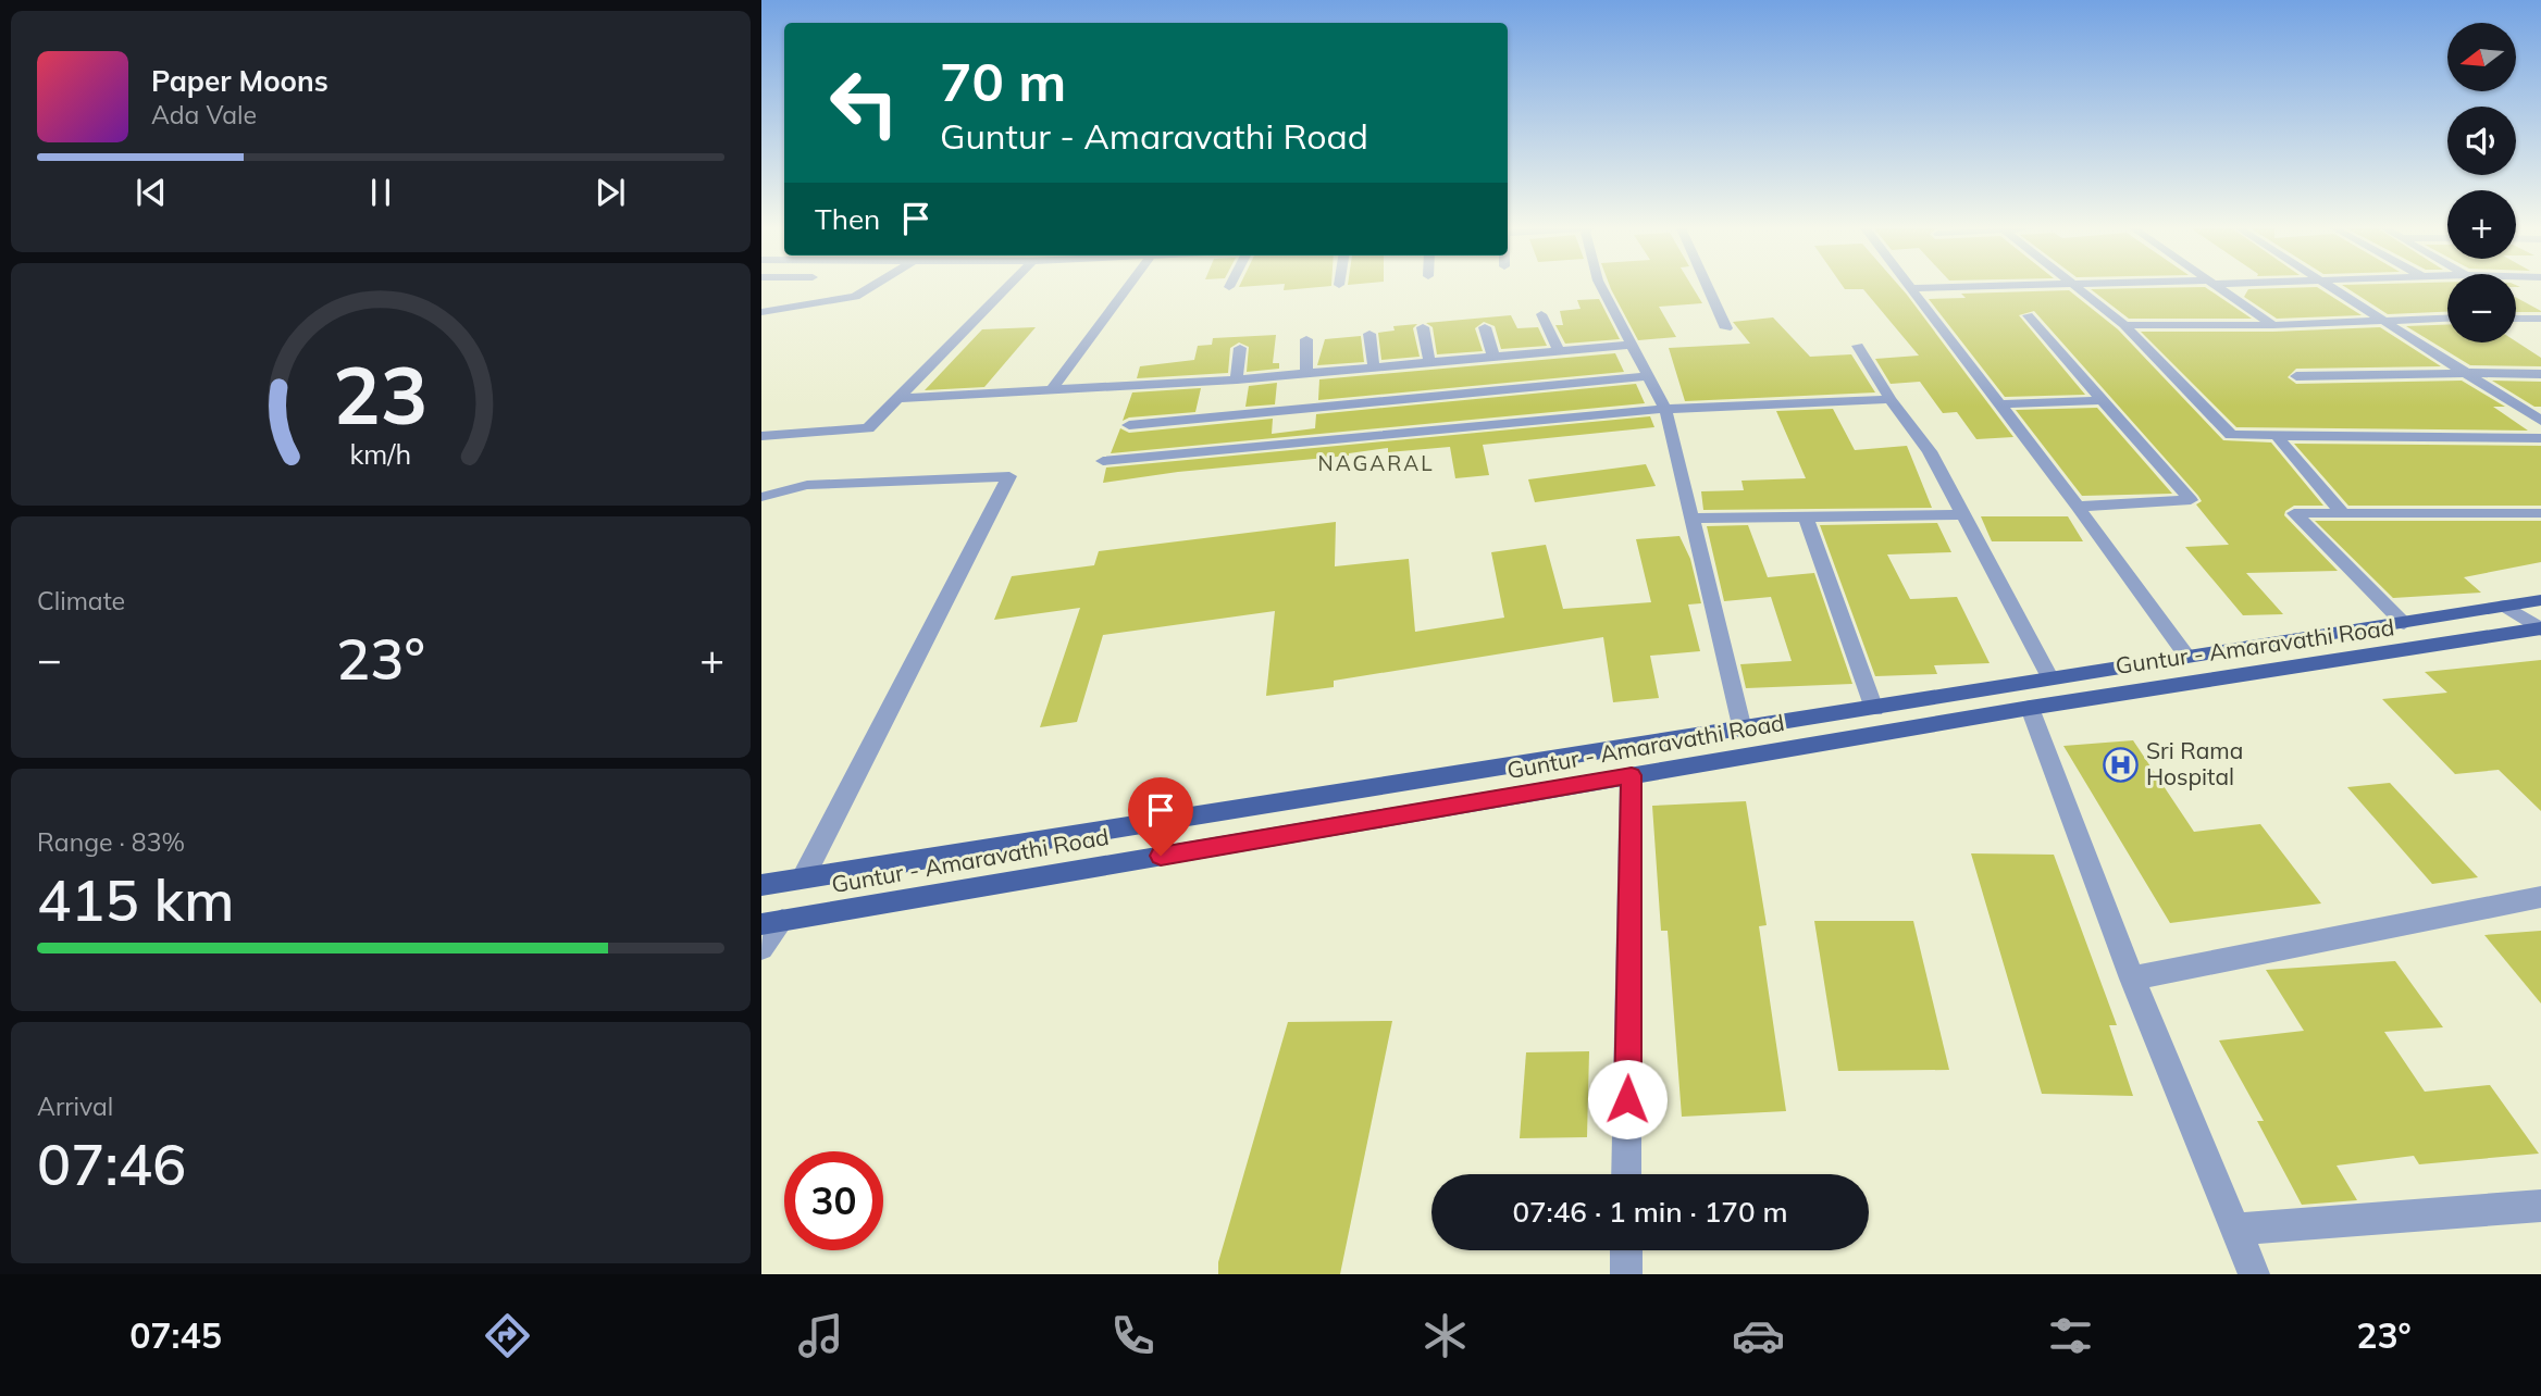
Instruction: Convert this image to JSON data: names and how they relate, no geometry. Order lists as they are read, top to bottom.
{
  "streets": {
    "main road": ["Guntur - Amaravathi Road"]
  },
  "districts": ["NAGARAL"],
  "places": {
    "hospital": ["Sri Rama Hospital"]
  },
  "north": "left",
  "page": {
    "map_buttons": ["+", "−"],
    "turn": ["70 m", "Guntur - Amaravathi Road"],
    "song": ["Paper Moons", "Ada Vale"],
    "then": "Then",
    "tile": [
      "Climate",
      ["Range · 83%", "415 km"],
      ["Arrival", "07:46"]
    ],
    "heat": ["−", "23°", "+"],
    "limit": "30",
    "trip": "07:46 · 1 min · 170 m",
    "tabs": ["07:45", "23°"],
    "gauge": ["23", "km/h"]
  }
}
